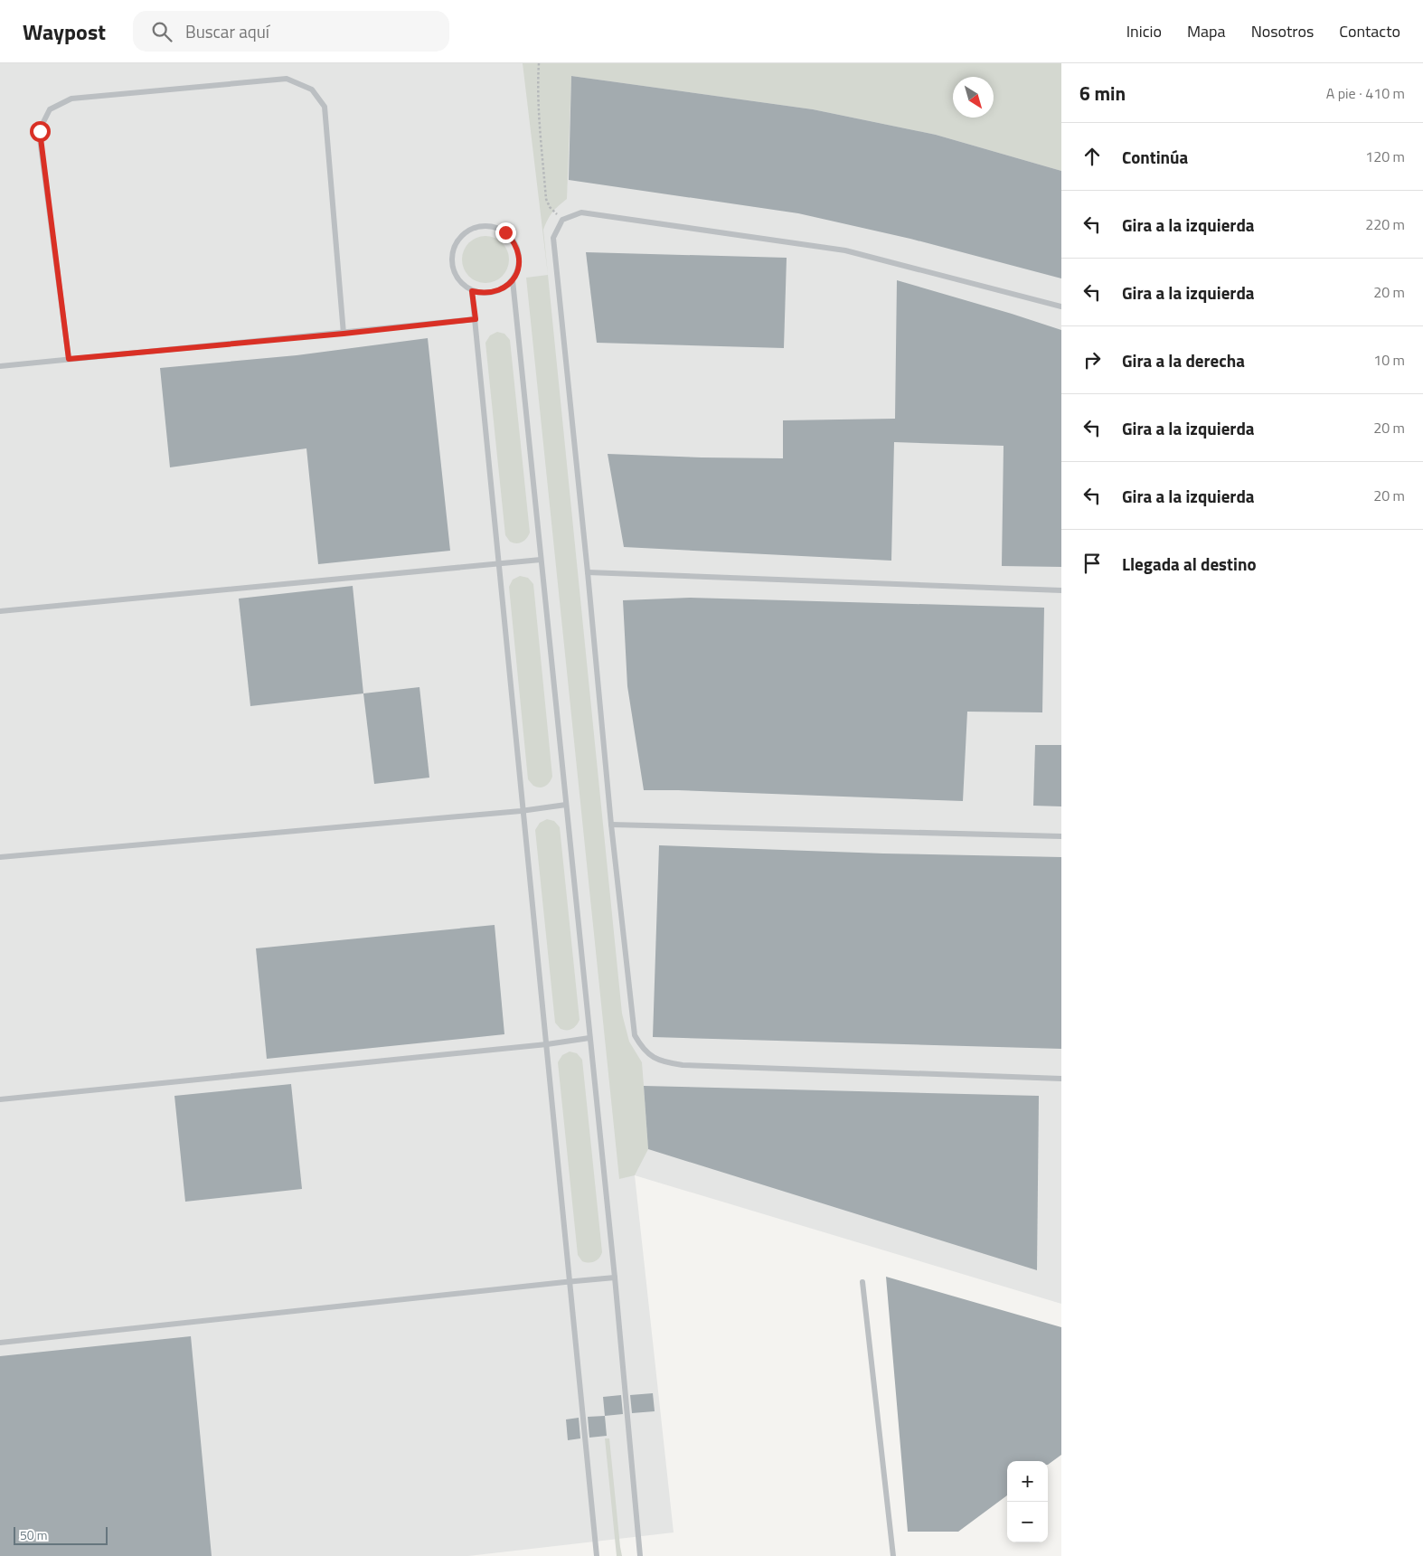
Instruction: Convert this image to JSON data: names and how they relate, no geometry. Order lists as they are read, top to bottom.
{
  "scale_bar": "50 m",
  "north": "bottom right",
  "page": {
    "header": "Waypost",
    "search": "Buscar aquí",
    "nav": [
      "Inicio",
      "Mapa",
      "Nosotros",
      "Contacto"
    ],
    "heading": ["6 min", "A pie · 410 m"],
    "list": [
      ["Continúa", "120 m"],
      ["Gira a la izquierda", "220 m"],
      ["Gira a la izquierda", "20 m"],
      ["Gira a la derecha", "10 m"],
      ["Gira a la izquierda", "20 m"],
      ["Gira a la izquierda", "20 m"],
      "Llegada al destino"
    ],
    "map_buttons": ["+", "−"],
    "scale": "50 m"
  }
}
